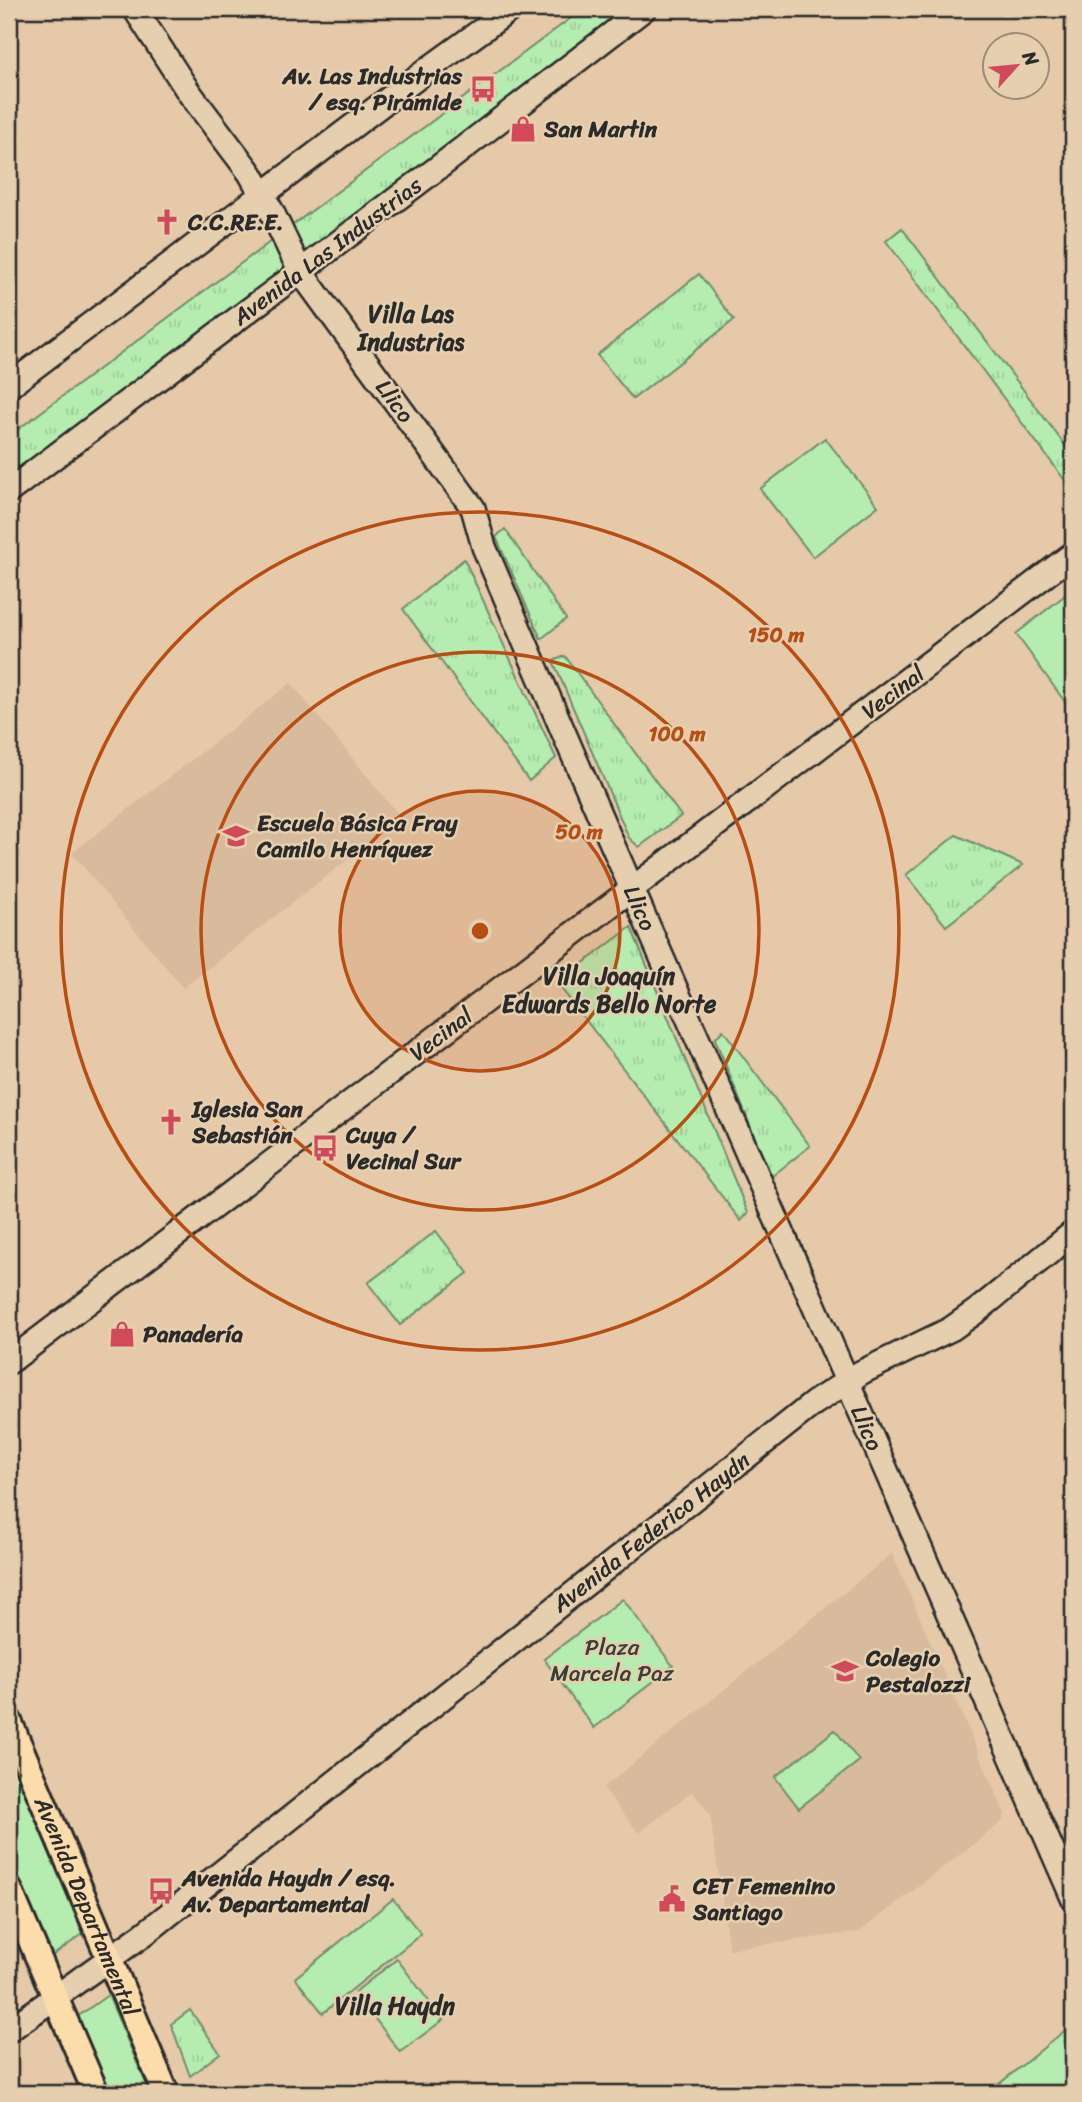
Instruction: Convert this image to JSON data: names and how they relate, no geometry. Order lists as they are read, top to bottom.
{
  "streets": {
    "main road": ["Avenida Departamental"],
    "street": [
      "Avenida Las Industrias",
      "Llico",
      "Vecinal",
      "Avenida Federico Haydn"
    ]
  },
  "crossings": [
    ["Avenida Las Industrias", "Llico"],
    ["Llico", "Vecinal"],
    ["Llico", "Avenida Federico Haydn"],
    ["Avenida Federico Haydn", "Avenida Departamental"]
  ],
  "districts": ["Villa Las Industrias", "Villa Joaquín Edwards Bello Norte", "Villa Haydn"],
  "parks": ["Plaza Marcela Paz"],
  "places": {
    "bus stop": ["Av. Las Industrias / esq. Pirámide", "Cuya / Vecinal Sur", "Avenida Haydn / esq. Av. Departamental"],
    "shop": ["San Martin", "Panadería"],
    "church": ["C.C.RE.E.", "Iglesia San Sebastián"],
    "school or university": ["Escuela Básica Fray Camilo Henríquez", "Colegio Pestalozzi"],
    "public building": ["CET Femenino Santiago"]
  },
  "north": "top right",
  "rings": ["150 m", "100 m", "50 m"]
}
